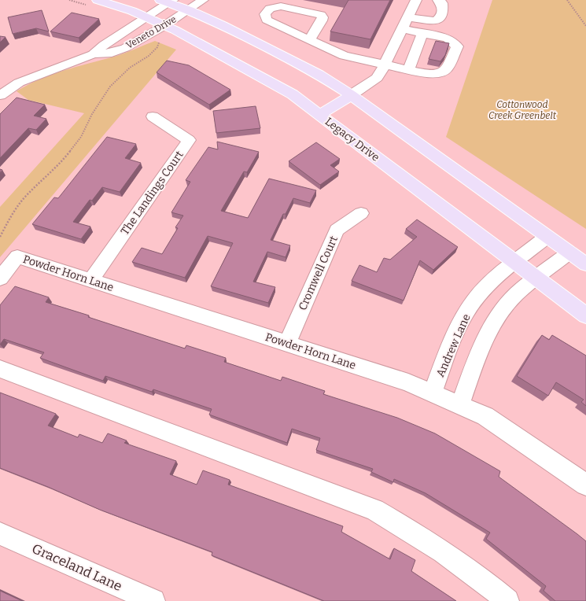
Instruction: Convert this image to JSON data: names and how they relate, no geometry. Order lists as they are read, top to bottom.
{
  "streets": {
    "main road": ["Legacy Drive"],
    "street": [
      "Veneto Drive",
      "The Landings Court",
      "Powder Horn Lane",
      "Cromwell Court",
      "Andrew Lane",
      "Graceland Lane"
    ]
  },
  "crossings": [
    ["Veneto Drive", "Legacy Drive"],
    ["Legacy Drive", "Andrew Lane"],
    ["The Landings Court", "Powder Horn Lane"],
    ["Powder Horn Lane", "Cromwell Court"],
    ["Powder Horn Lane", "Andrew Lane"]
  ],
  "parks": ["Cottonwood Creek Greenbelt"]
}
